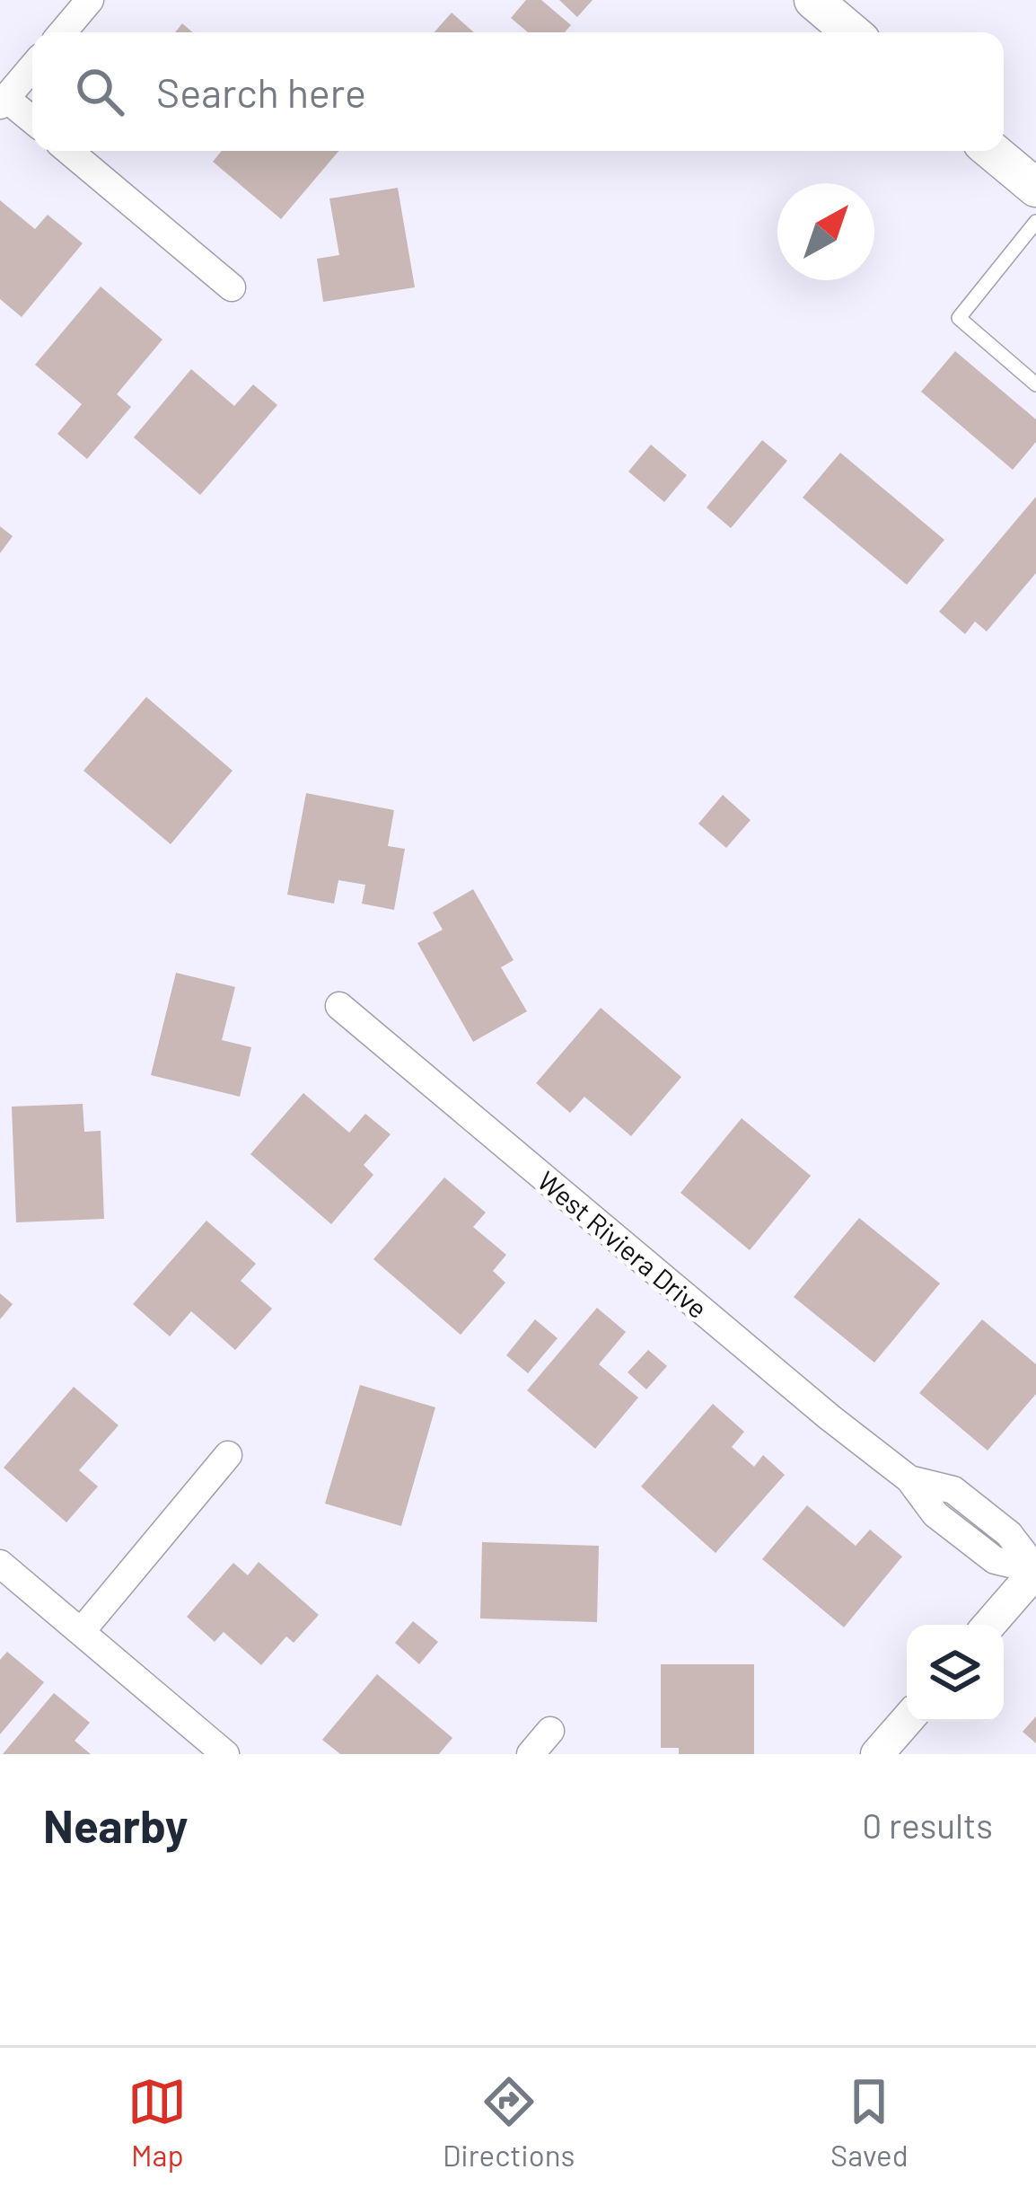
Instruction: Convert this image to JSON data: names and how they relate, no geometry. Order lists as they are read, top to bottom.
{
  "streets": {
    "street": ["West Riviera Drive"]
  },
  "north": "top right",
  "page": {
    "search": "Search here",
    "heading": ["Nearby", "0 results"],
    "nav": ["Map", "Directions", "Saved"]
  }
}
